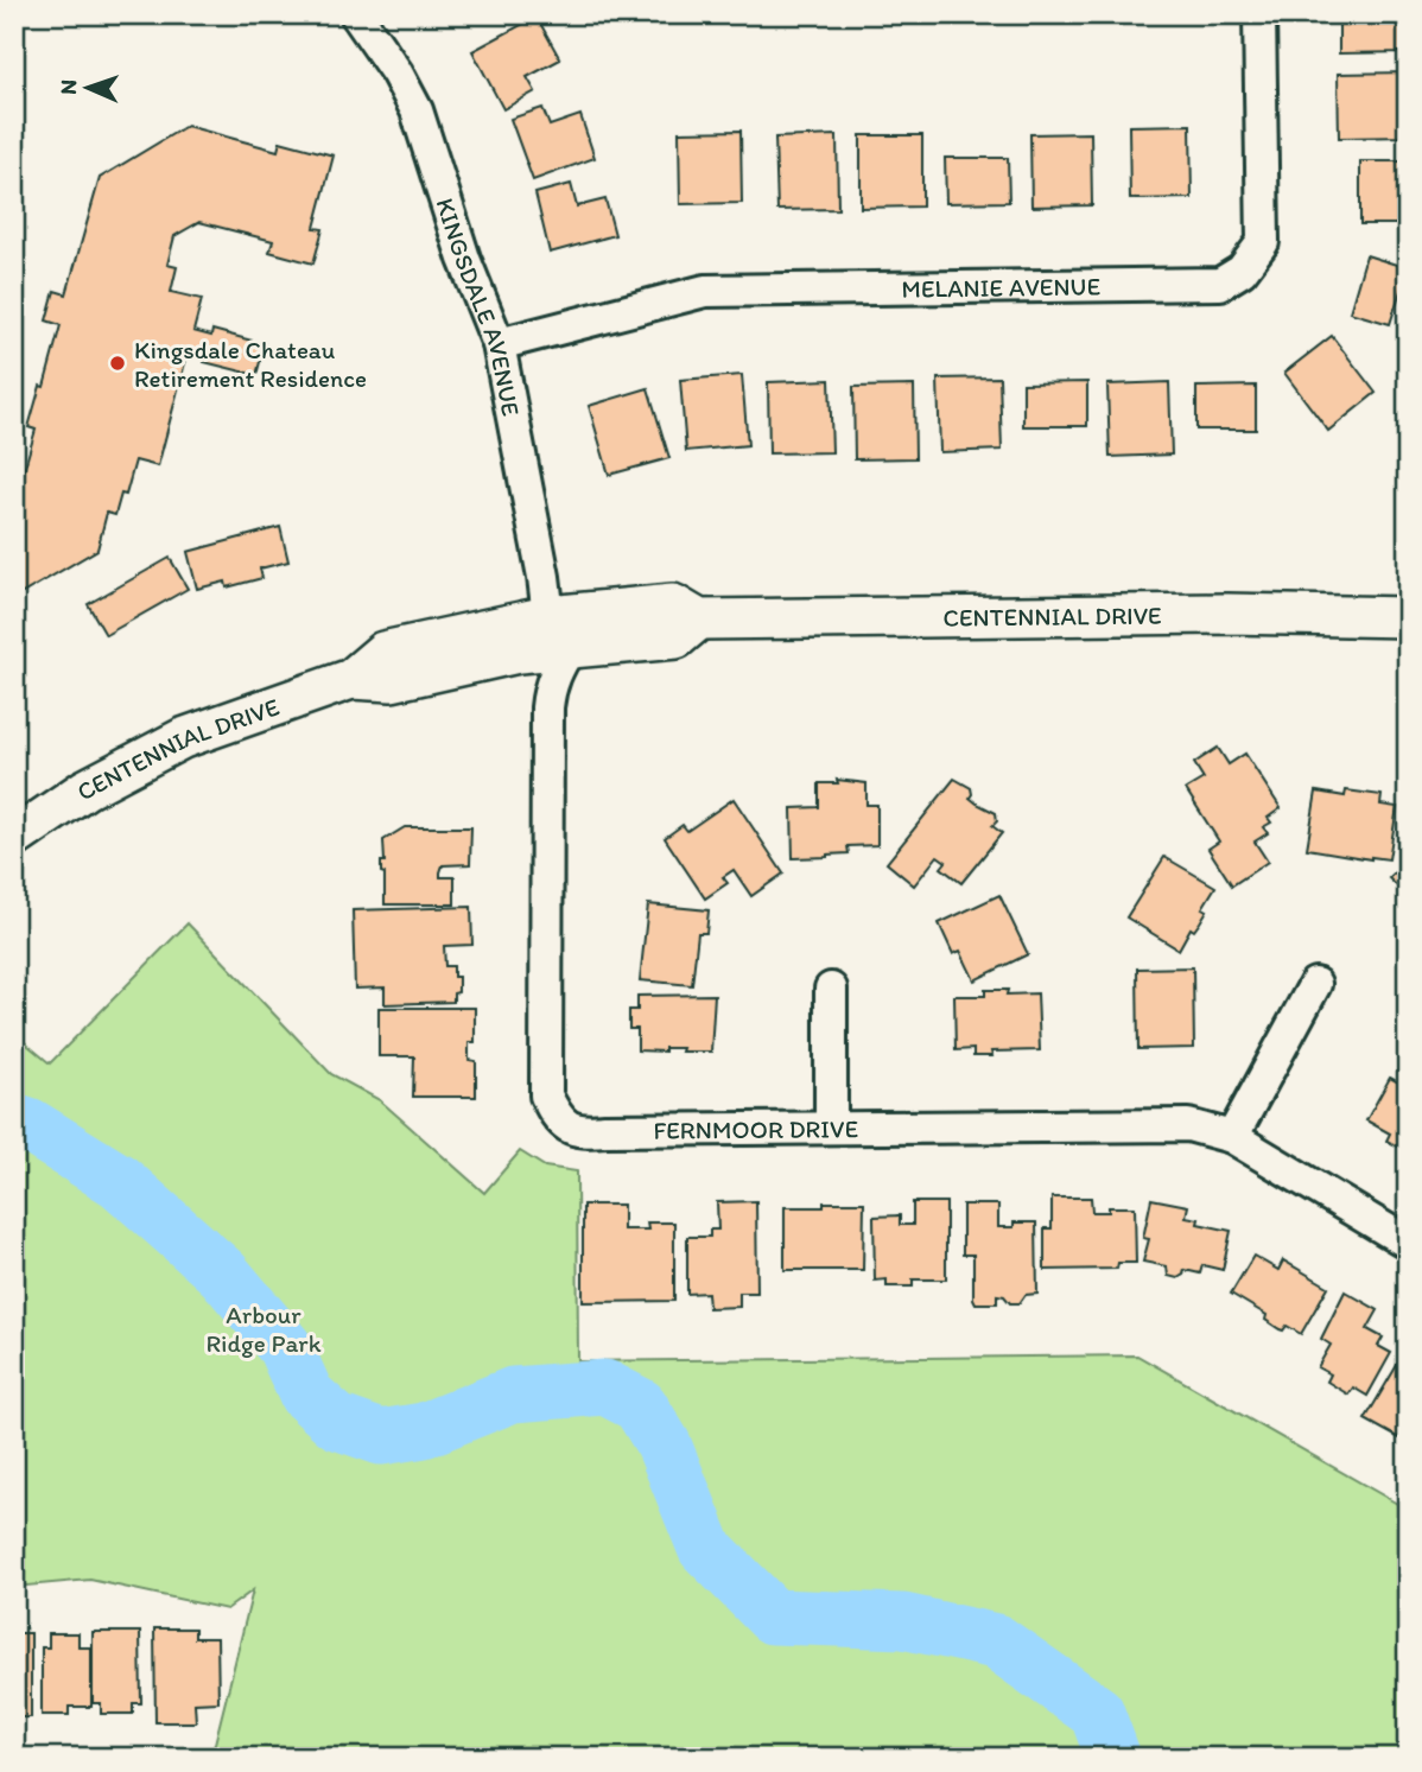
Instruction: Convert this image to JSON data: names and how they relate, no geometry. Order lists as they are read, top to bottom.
{
  "streets": {
    "main road": ["CENTENNIAL DRIVE"],
    "street": ["MELANIE AVENUE", "KINGSDALE AVENUE", "FERNMOOR DRIVE"]
  },
  "crossings": [
    ["MELANIE AVENUE", "KINGSDALE AVENUE"],
    ["KINGSDALE AVENUE", "CENTENNIAL DRIVE"],
    ["KINGSDALE AVENUE", "FERNMOOR DRIVE"],
    ["CENTENNIAL DRIVE", "FERNMOOR DRIVE"]
  ],
  "parks": ["Arbour Ridge Park"],
  "places": ["Kingsdale Chateau Retirement Residence"],
  "north": "left"
}
